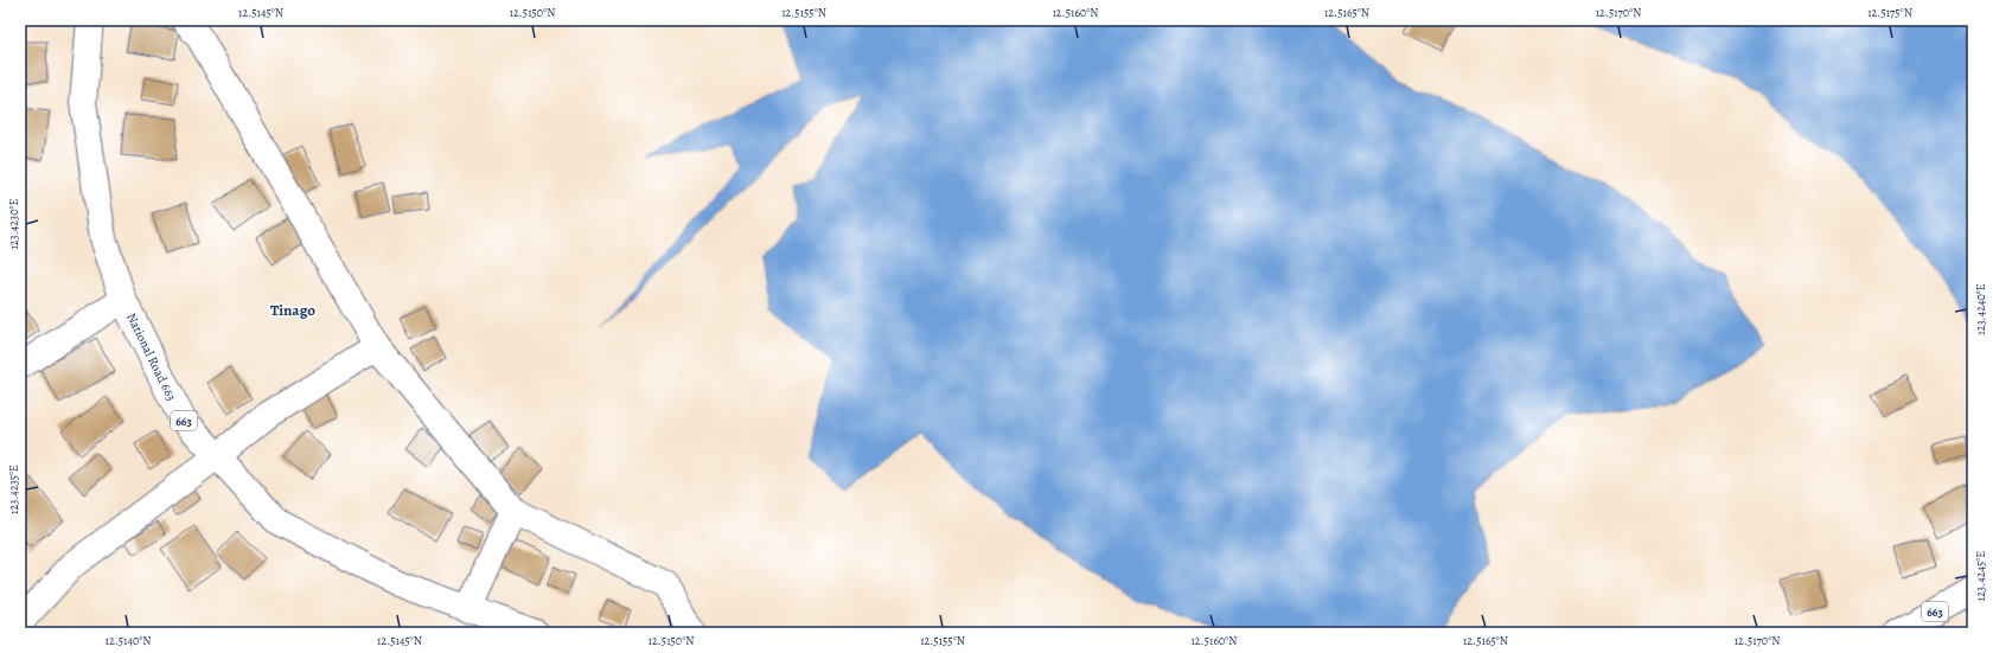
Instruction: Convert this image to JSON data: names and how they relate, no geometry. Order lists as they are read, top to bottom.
{
  "streets": {
    "street": ["National Road 663", "663"]
  },
  "districts": ["Tinago"],
  "coordinates": [
    "12.5145°N",
    "12.5150°N",
    "12.5155°N",
    "12.5160°N",
    "12.5165°N",
    "12.5170°N",
    "12.5175°N",
    "123.4230°E",
    "123.4240°E",
    "123.4235°E",
    "123.4245°E",
    "12.5140°N"
  ]
}
